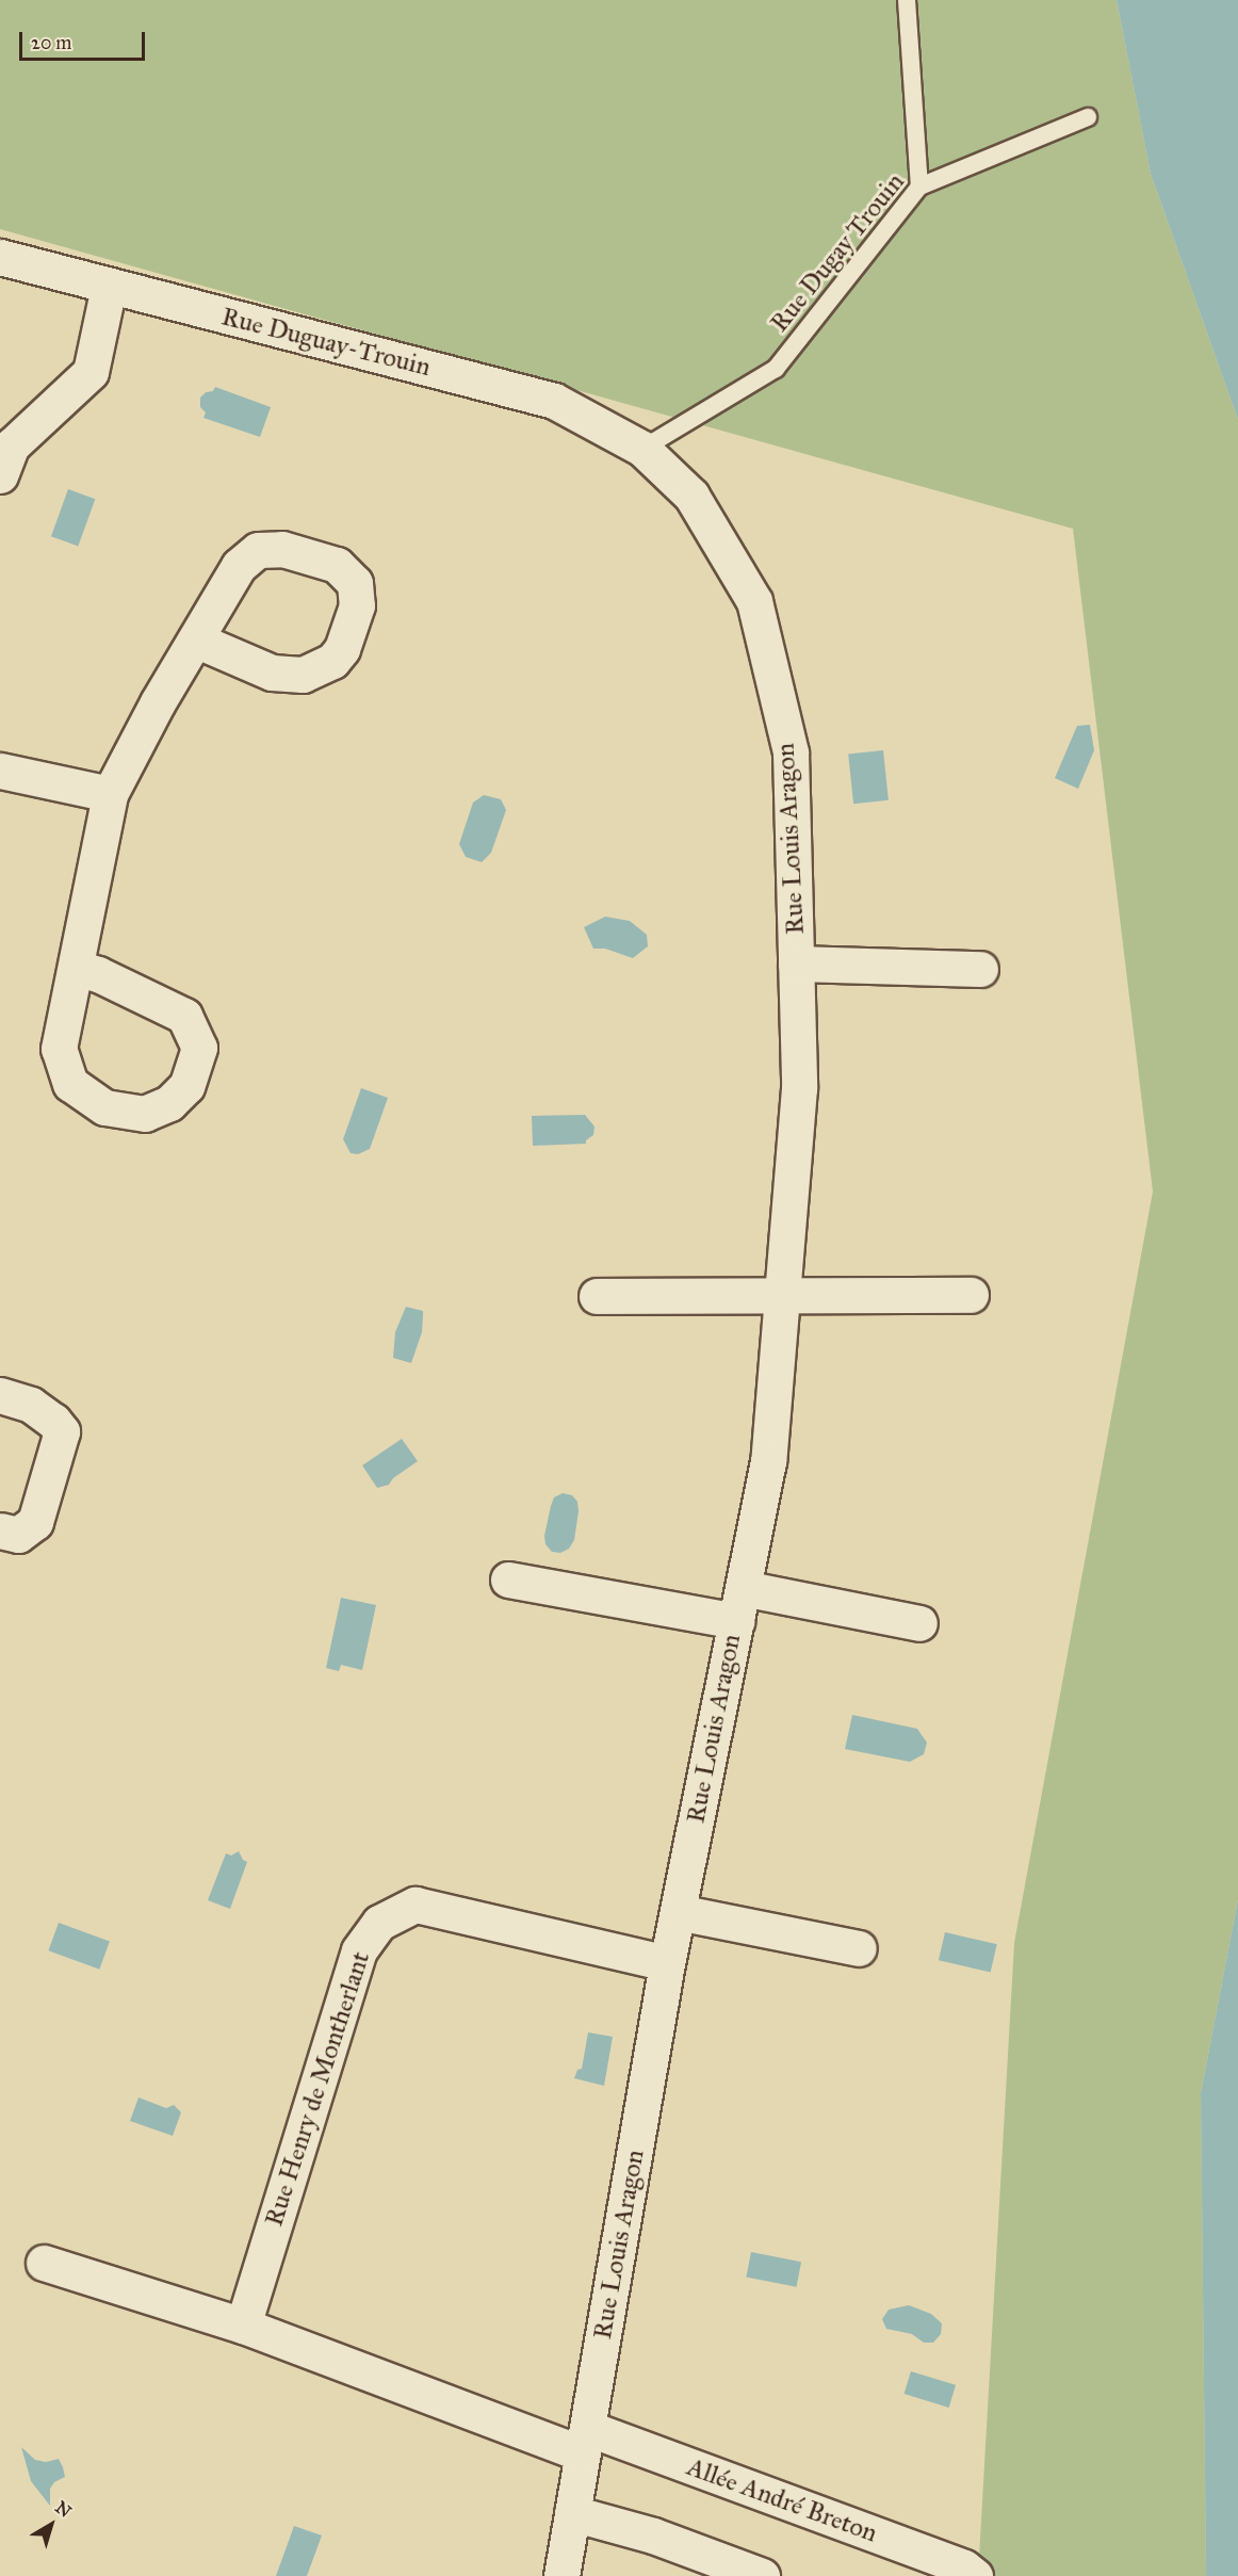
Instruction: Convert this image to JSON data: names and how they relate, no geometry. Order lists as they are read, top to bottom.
{
  "streets": {
    "street": [
      "Rue Duguay-Trouin",
      "Rue Louis Aragon",
      "Rue Henry de Montherlant",
      "Allée André Breton"
    ],
    "lane": ["Rue Dugay Trouin"]
  },
  "crossings": [
    ["Rue Dugay Trouin", "Rue Duguay-Trouin"],
    ["Rue Dugay Trouin", "Rue Louis Aragon"],
    ["Rue Duguay-Trouin", "Rue Louis Aragon"],
    ["Rue Louis Aragon", "Rue Henry de Montherlant"],
    ["Rue Louis Aragon", "Allée André Breton"]
  ],
  "scale_bar": "20 m",
  "north": "top right"
}
